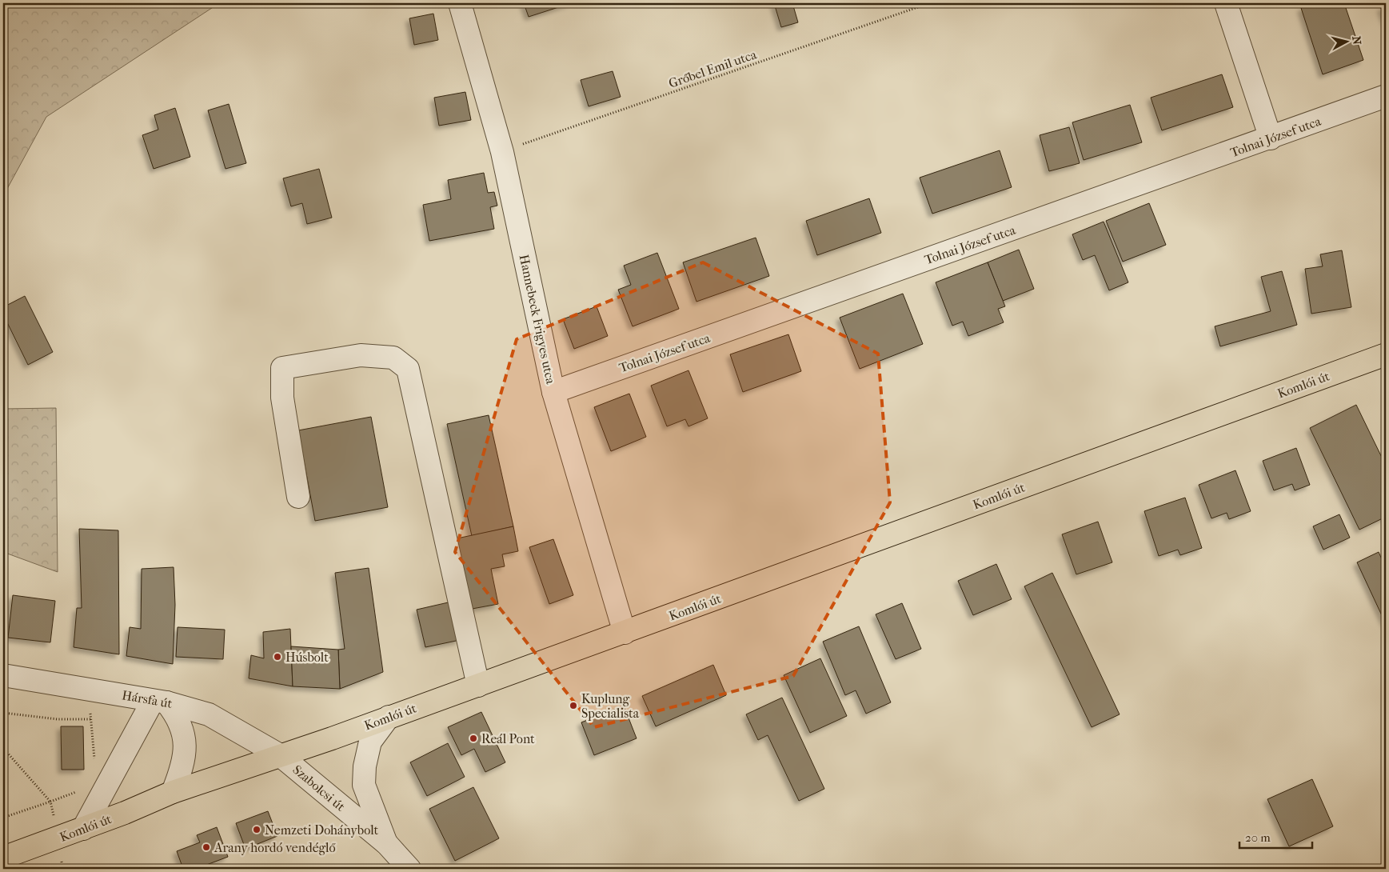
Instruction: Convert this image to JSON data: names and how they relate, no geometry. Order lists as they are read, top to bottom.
{
  "streets": {
    "main road": ["Komlói út"],
    "street": [
      "Tolnai József utca",
      "Hannebeck Frigyes utca",
      "Hársfa út",
      "Szabolcsi út"
    ],
    "path": ["Grőbel Emil utca"]
  },
  "crossings": [
    ["Grőbel Emil utca", "Hannebeck Frigyes utca"],
    ["Tolnai József utca", "Hannebeck Frigyes utca"],
    ["Hannebeck Frigyes utca", "Komlói út"],
    ["Komlói út", "Hársfa út"],
    ["Komlói út", "Szabolcsi út"],
    ["Hársfa út", "Szabolcsi út"]
  ],
  "places": [
    "Húsbolt",
    "Kuplung Specialista",
    "Reál Pont",
    "Nemzeti Dohánybolt",
    "Arany hordó vendéglő"
  ],
  "scale_bar": "20 m",
  "north": "right"
}
